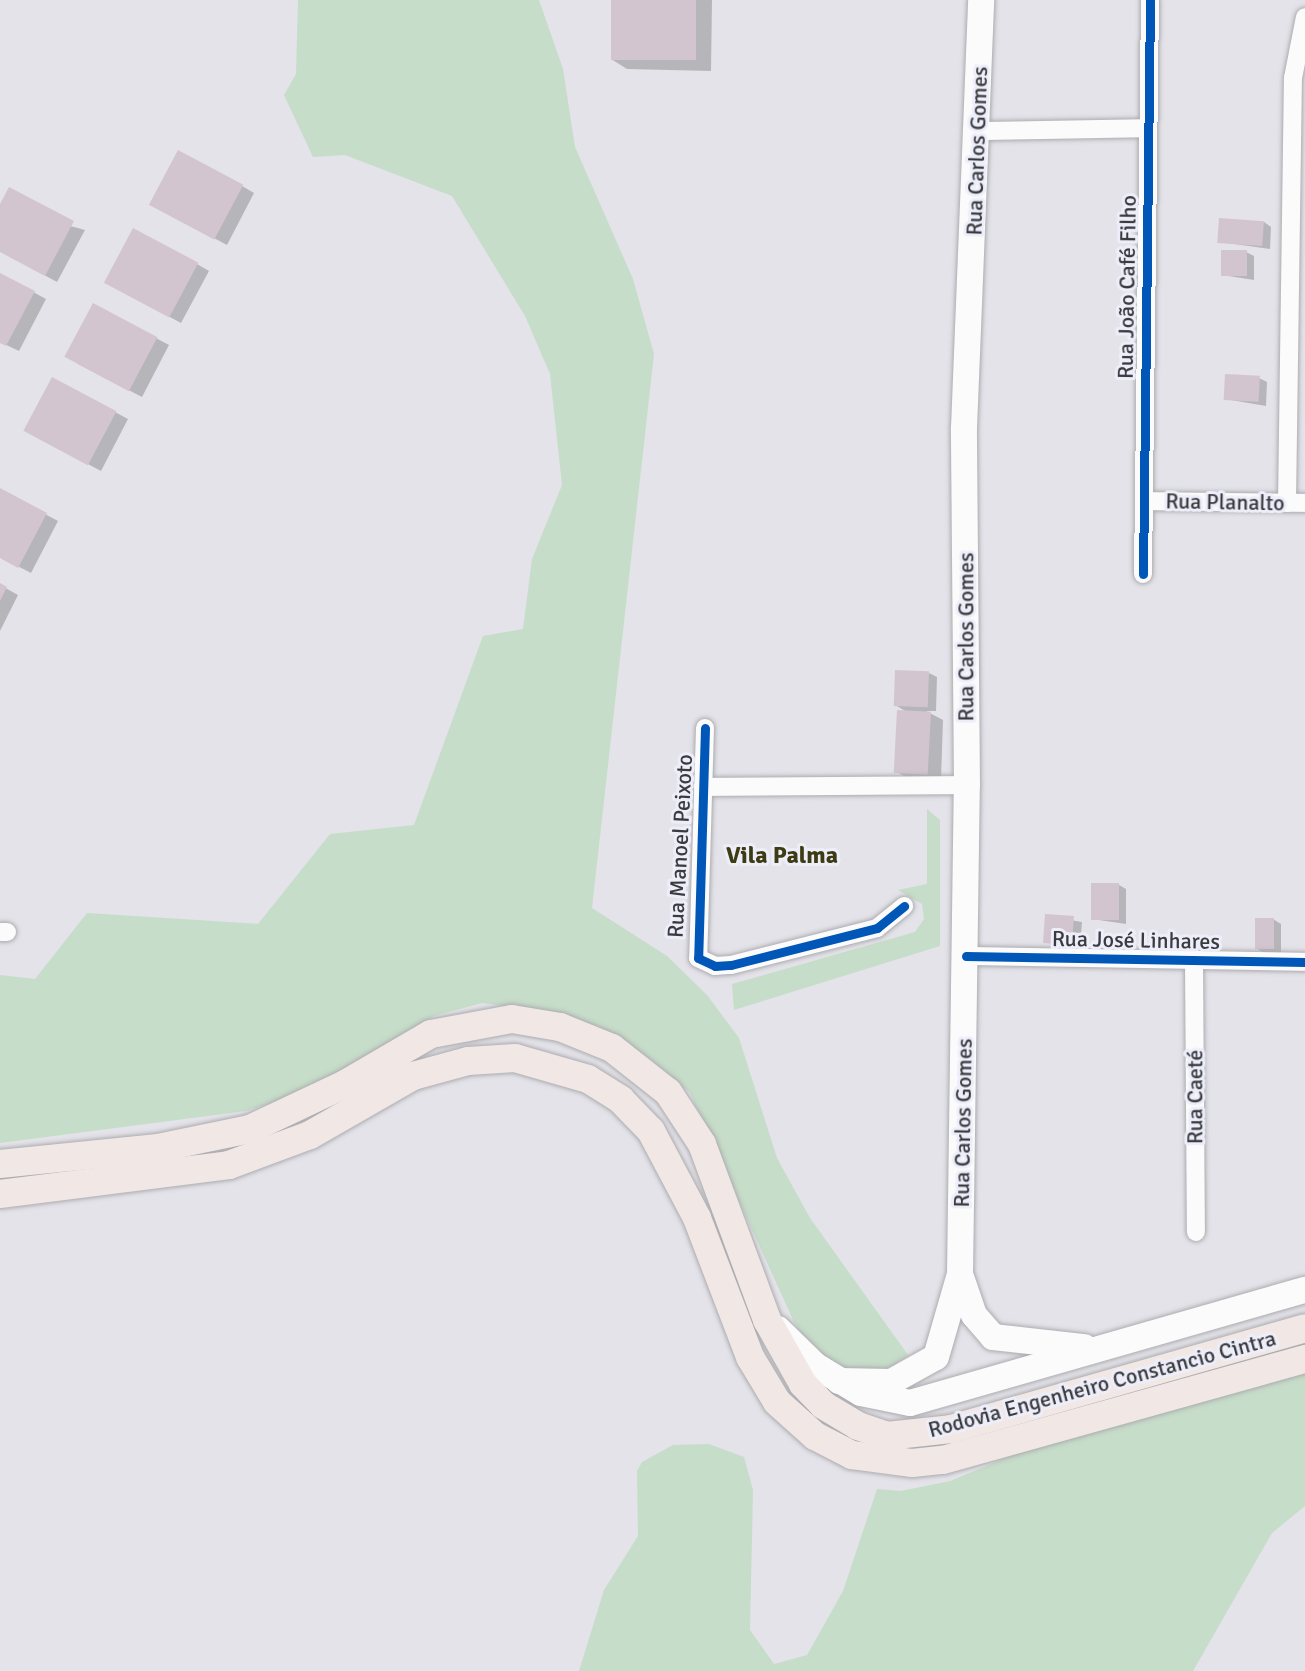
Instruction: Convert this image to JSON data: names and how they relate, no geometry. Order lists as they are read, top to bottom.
{
  "streets": {
    "main road": ["Rua Carlos Gomes", "Rodovia Engenheiro Constancio Cintra"],
    "street": [
      "Rua João Café Filho",
      "Rua Planalto",
      "Rua Manoel Peixoto",
      "Rua José Linhares",
      "Rua Caeté"
    ]
  },
  "crossings": [
    ["Rua Carlos Gomes", "Rua José Linhares"],
    ["Rua João Café Filho", "Rua Planalto"],
    ["Rua José Linhares", "Rua Caeté"]
  ],
  "districts": ["Vila Palma"]
}
